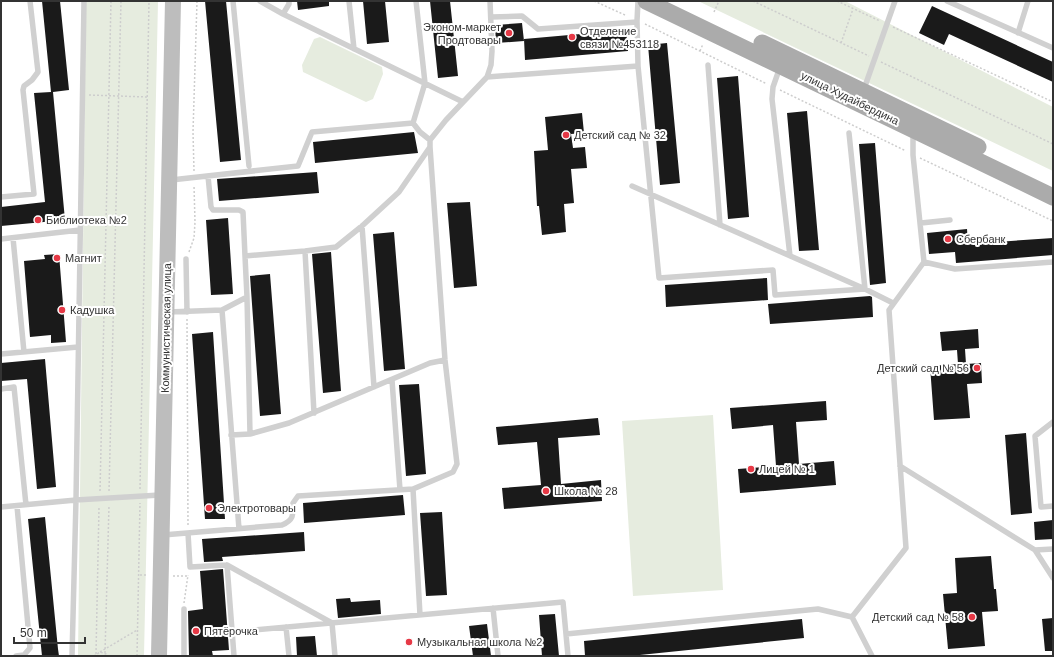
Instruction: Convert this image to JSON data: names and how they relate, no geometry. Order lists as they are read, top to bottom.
{
  "streets": {
    "main road": ["улица Худайбердина", "Коммунистическая улица"]
  },
  "places": [
    "Эконом-маркет Продтовары",
    "Отделение связи №453118",
    "Детский сад № 32",
    "Библиотека №2",
    "Сбербанк",
    "Магнит",
    "Кадушка",
    "Детский сад № 56",
    "Лицей № 1",
    "Школа № 28",
    "Электротовары",
    "Детский сад № 58",
    "Пятёрочка",
    "Музыкальная школа №2"
  ],
  "scale_bar": "50 m"
}
